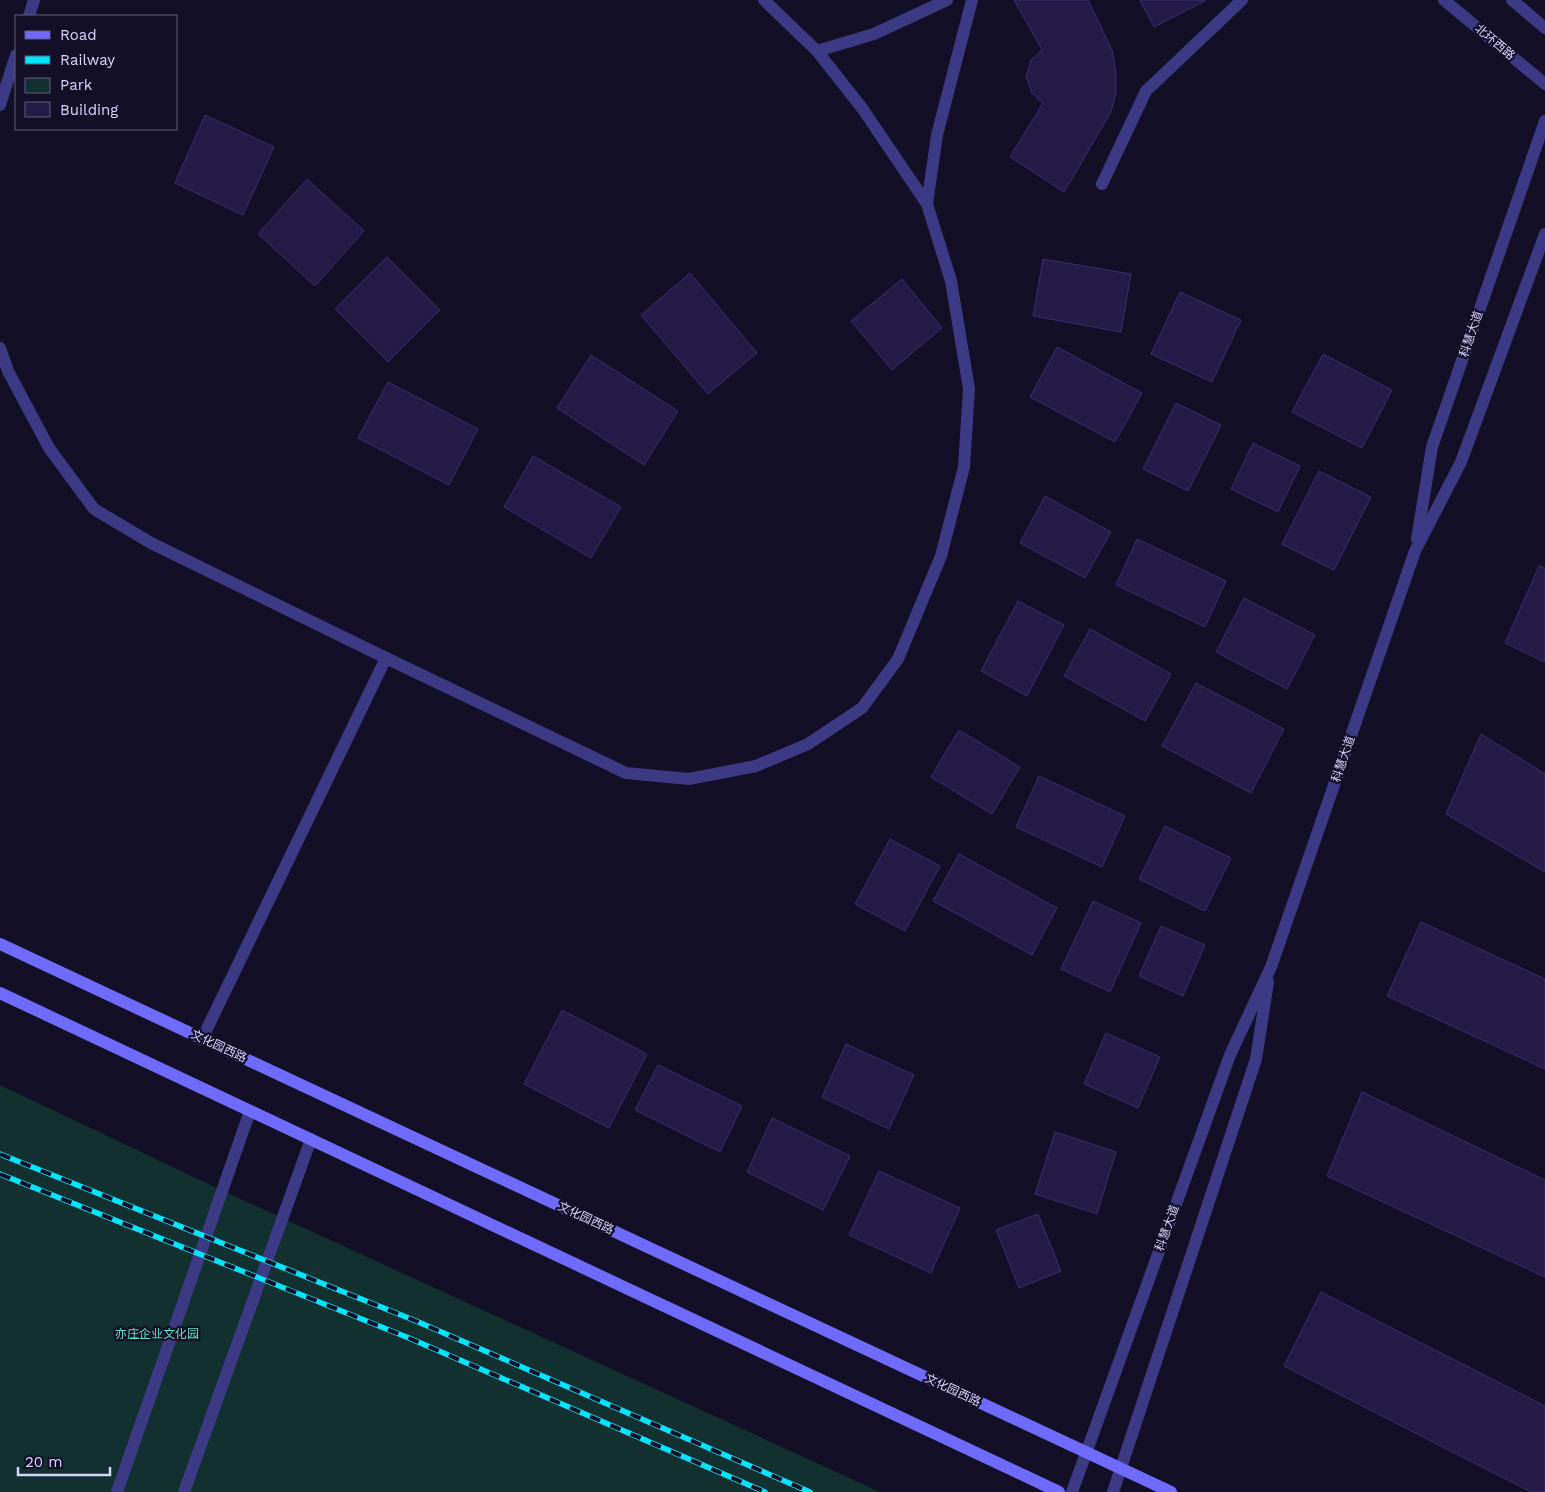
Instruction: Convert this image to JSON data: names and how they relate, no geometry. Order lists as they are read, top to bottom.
{
  "streets": {
    "main road": ["文化园西路"],
    "street": ["北环西路", "科慧大道"]
  },
  "crossings": [
    ["科慧大道", "文化园西路"]
  ],
  "parks": ["亦庄企业文化园"],
  "legend": [
    "Road",
    "Railway",
    "Park",
    "Building"
  ],
  "scale_bar": "20 m"
}
